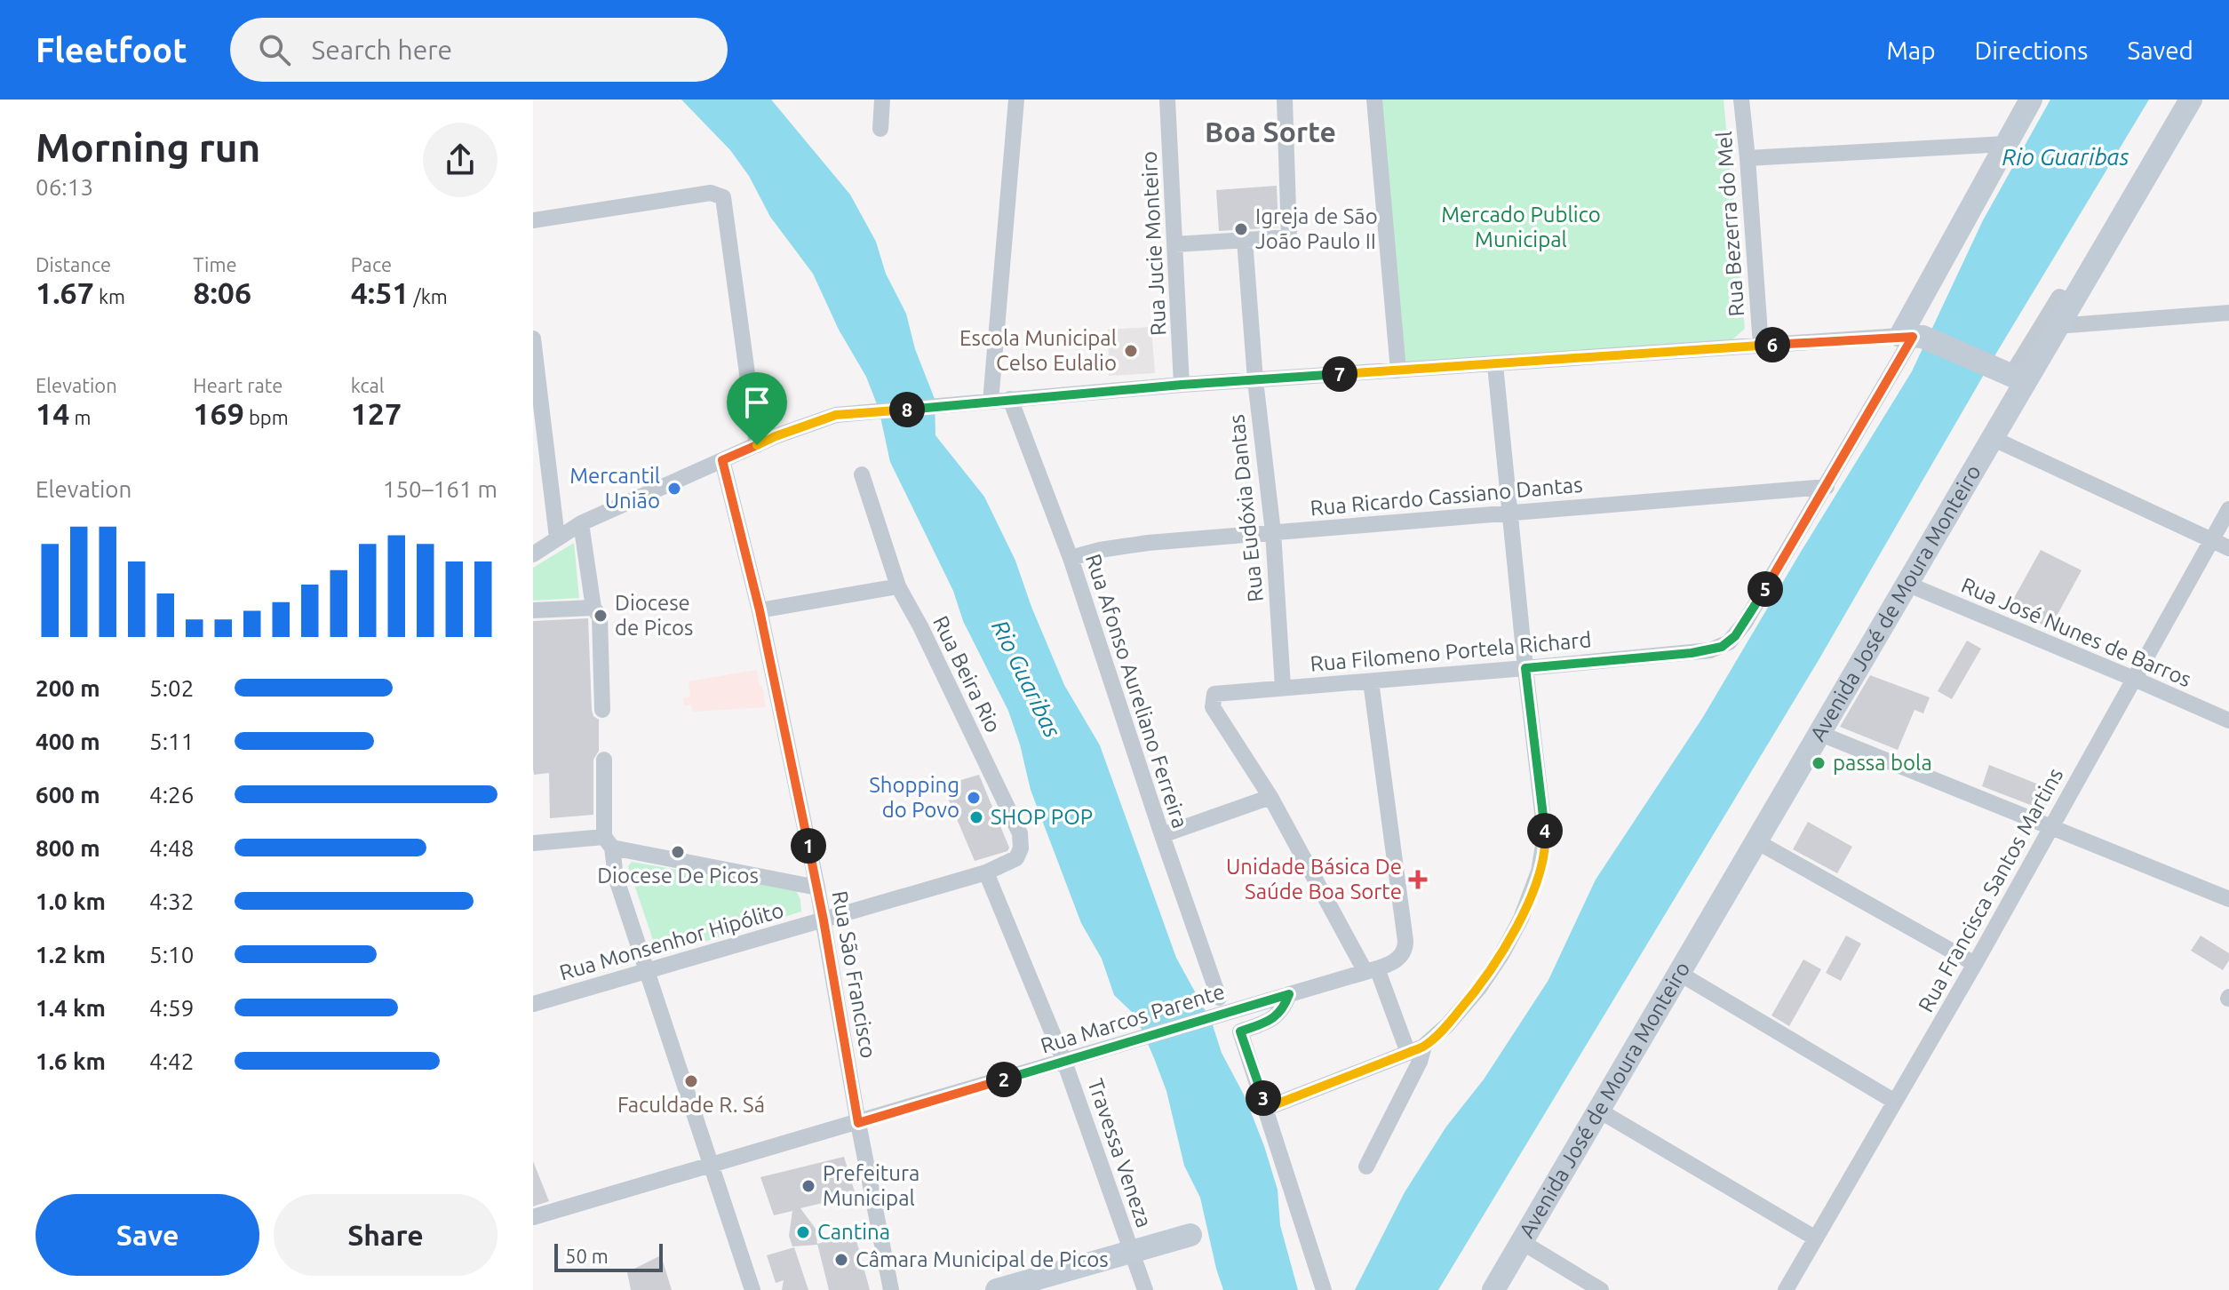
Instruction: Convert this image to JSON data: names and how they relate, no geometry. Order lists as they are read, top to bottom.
{
  "streets": {
    "main road": ["Avenida José de Moura Monteiro"],
    "street": [
      "Rua Bezerra do Mel",
      "Rua Jucie Monteiro",
      "Rua Ricardo Cassiano Dantas",
      "Rua Eudóxia Dantas",
      "Rua José Nunes de Barros",
      "Rua Filomeno Portela Richard",
      "Rua Beira Rio",
      "Rua Afonso Aureliano Ferreira",
      "Rua Francisca Santos Martins",
      "Rua Monsenhor Hipólito",
      "Rua São Francisco",
      "Rua Marcos Parente",
      "Travessa Veneza"
    ]
  },
  "crossings": [
    ["Rua Ricardo Cassiano Dantas", "Rua Eudóxia Dantas"],
    ["Rua Ricardo Cassiano Dantas", "Rua Filomeno Portela Richard"],
    ["Rua Ricardo Cassiano Dantas", "Rua Afonso Aureliano Ferreira"],
    ["Rua Eudóxia Dantas", "Rua Filomeno Portela Richard"],
    ["Avenida José de Moura Monteiro", "Rua José Nunes de Barros"],
    ["Rua José Nunes de Barros", "Rua Francisca Santos Martins"],
    ["Rua Filomeno Portela Richard", "Rua Marcos Parente"],
    ["Rua Beira Rio", "Rua Monsenhor Hipólito"],
    ["Rua Beira Rio", "Travessa Veneza"],
    ["Rua Monsenhor Hipólito", "Rua São Francisco"],
    ["Rua Monsenhor Hipólito", "Travessa Veneza"],
    ["Rua São Francisco", "Rua Marcos Parente"],
    ["Rua Marcos Parente", "Travessa Veneza"]
  ],
  "districts": ["Boa Sorte"],
  "water": ["Rio Guaribas"],
  "parks": ["Mercado Publico Municipal"],
  "places": {
    "other": [
      "Igreja de São João Paulo II",
      "Escola Municipal Celso Eulalio",
      "Mercantil União",
      "Diocese de Picos",
      "passa bola",
      "Shopping do Povo",
      "SHOP POP",
      "Diocese De Picos",
      "Faculdade R. Sá",
      "Prefeitura Municipal",
      "Cantina",
      "Câmara Municipal de Picos"
    ],
    "health": ["Unidade Básica De Saúde Boa Sorte"]
  },
  "scale_bar": "50 m",
  "page": {
    "header": "Fleetfoot",
    "search": "Search here",
    "nav": ["Map", "Directions", "Saved"],
    "heading": ["Morning run", "06:13"],
    "stats": [
      ["Distance", "1.67 km"],
      ["Time", "8:06"],
      ["Pace", "4:51 /km"],
      ["Elevation", "14 m"],
      ["Heart rate", "169 bpm"],
      ["kcal", "127"]
    ],
    "pins": [
      "6",
      "7",
      "8",
      "5",
      "4",
      "1",
      "2",
      "3"
    ],
    "chart": ["Elevation", "150–161 m"],
    "list": [
      {
        "name": "200 m",
        "note": "5:02"
      },
      {
        "name": "400 m",
        "note": "5:11"
      },
      {
        "name": "600 m",
        "note": "4:26"
      },
      {
        "name": "800 m",
        "note": "4:48"
      },
      {
        "name": "1.0 km",
        "note": "4:32"
      },
      {
        "name": "1.2 km",
        "note": "5:10"
      },
      {
        "name": "1.4 km",
        "note": "4:59"
      },
      {
        "name": "1.6 km",
        "note": "4:42"
      }
    ],
    "buttons": ["Save", "Share"],
    "scale": "50 m"
  }
}
